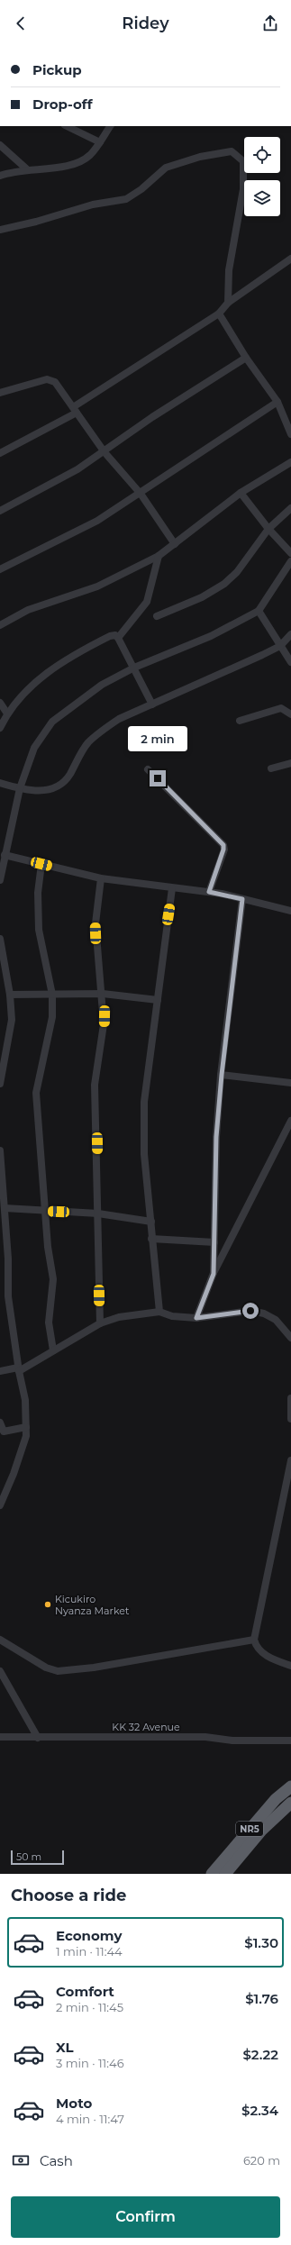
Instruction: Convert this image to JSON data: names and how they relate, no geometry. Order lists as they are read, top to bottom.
{
  "streets": {
    "highway": ["NR5"],
    "street": ["KK 32 Avenue"]
  },
  "places": ["Kicukiro Nyanza Market"],
  "scale_bar": "50 m",
  "page": {
    "header": "Ridey",
    "banner": ["Pickup", "Drop-off"],
    "bubble": "2 min",
    "scale": "50 m",
    "heading": "Choose a ride",
    "list": [
      {
        "name": "Economy",
        "note": "1 min · 11:44",
        "value": "$1.30"
      },
      {
        "name": "Comfort",
        "note": "2 min · 11:45",
        "value": "$1.76"
      },
      {
        "name": "XL",
        "note": "3 min · 11:46",
        "value": "$2.22"
      },
      {
        "name": "Moto",
        "note": "4 min · 11:47",
        "value": "$2.34"
      }
    ],
    "pay": ["Cash", "620 m"],
    "buttons": "Confirm"
  }
}
